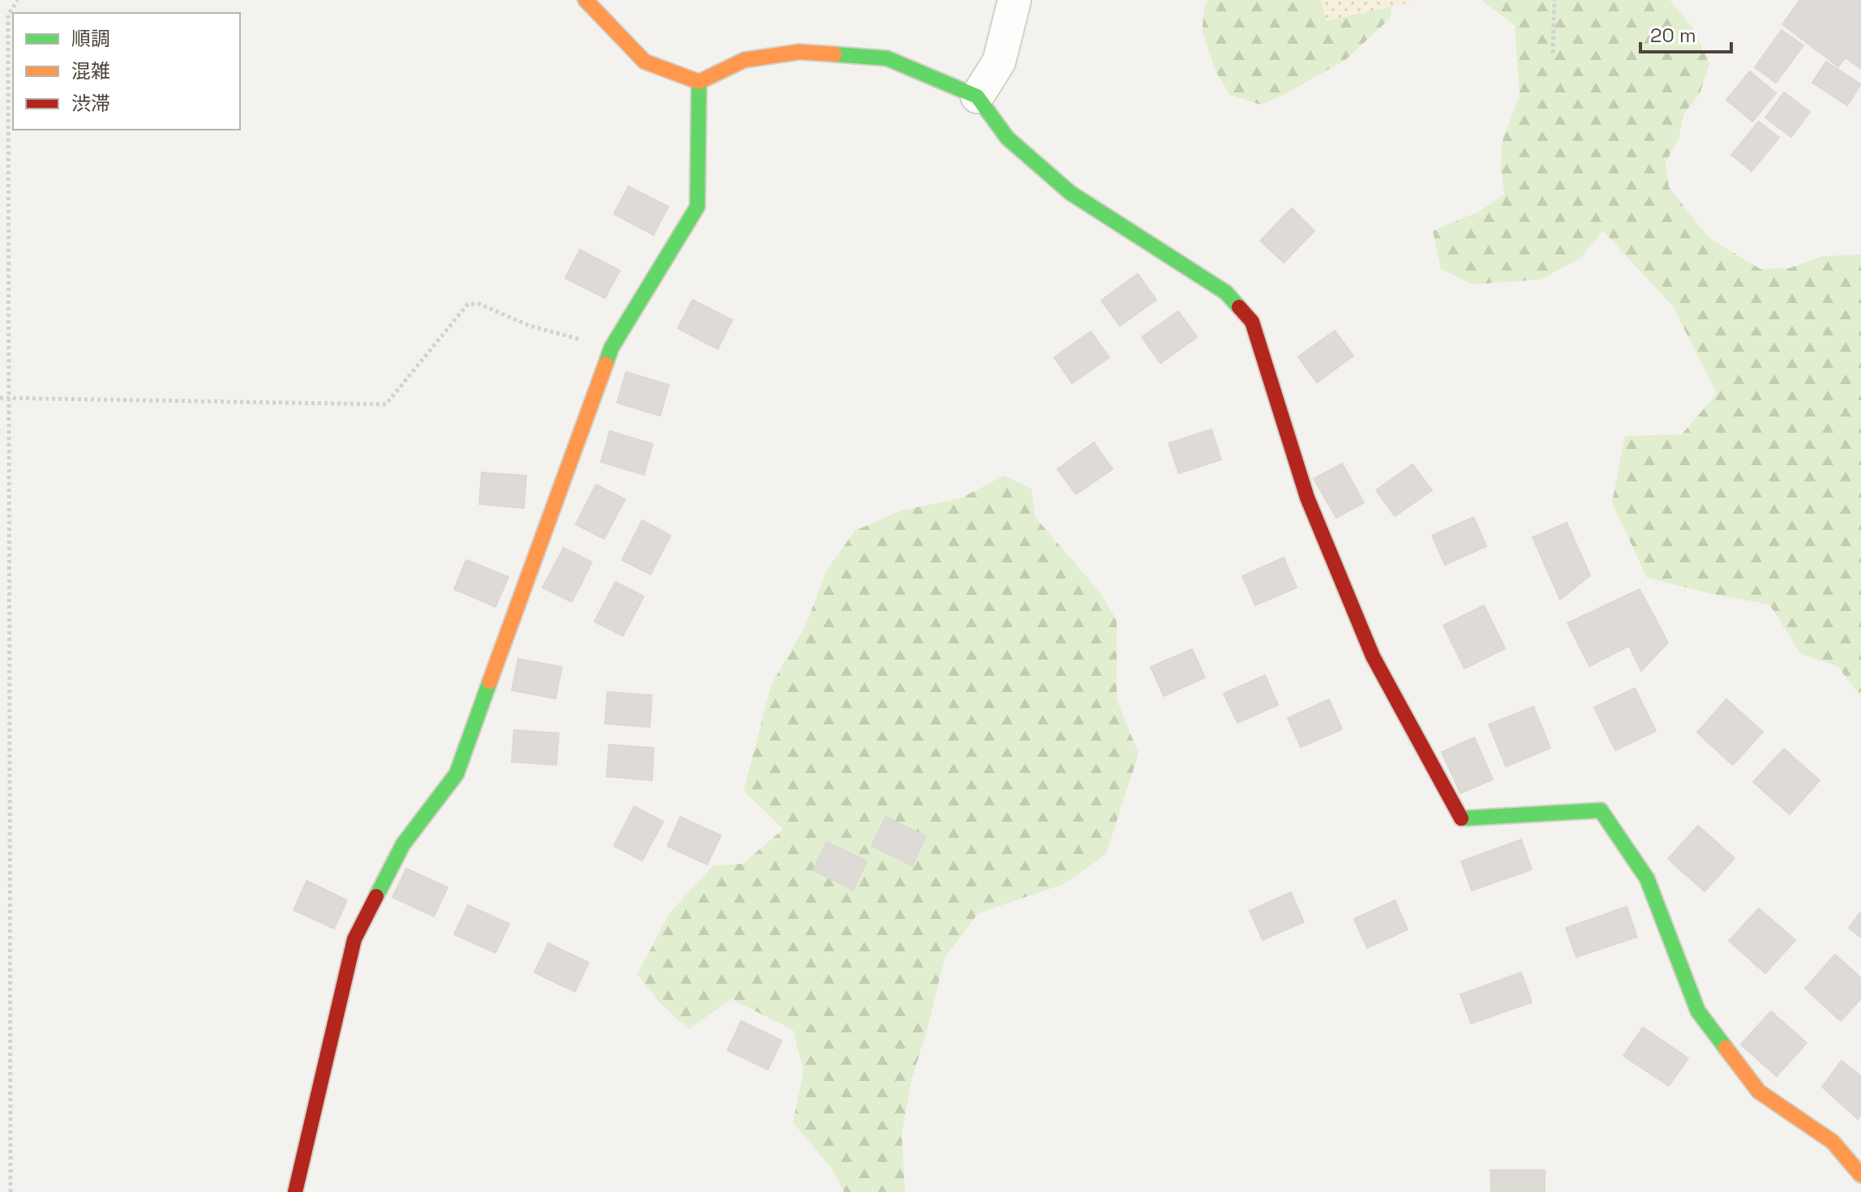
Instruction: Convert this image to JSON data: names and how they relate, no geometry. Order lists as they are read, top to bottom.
{
  "legend": ["順調", "混雑", "渋滞"],
  "scale_bar": "20 m"
}
